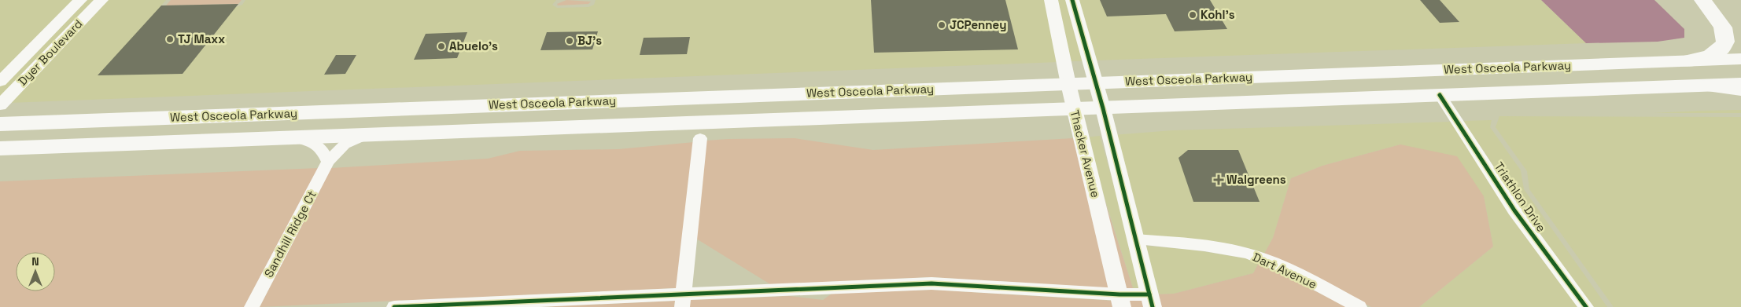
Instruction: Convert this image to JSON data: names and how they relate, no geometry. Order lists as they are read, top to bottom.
{
  "streets": {
    "main road": ["West Osceola Parkway"],
    "street": [
      "Dyer Boulevard",
      "Thacker Avenue",
      "Triathlon Drive",
      "Sandhill Ridge Ct",
      "Dart Avenue"
    ]
  },
  "crossings": [
    ["West Osceola Parkway", "Thacker Avenue"],
    ["West Osceola Parkway", "Triathlon Drive"],
    ["West Osceola Parkway", "Sandhill Ridge Ct"]
  ],
  "places": {
    "other": [
      "Kohl's",
      "JCPenney",
      "TJ Maxx",
      "BJ's",
      "Abuelo's"
    ],
    "health": ["Walgreens"]
  },
  "north": "top"
}
